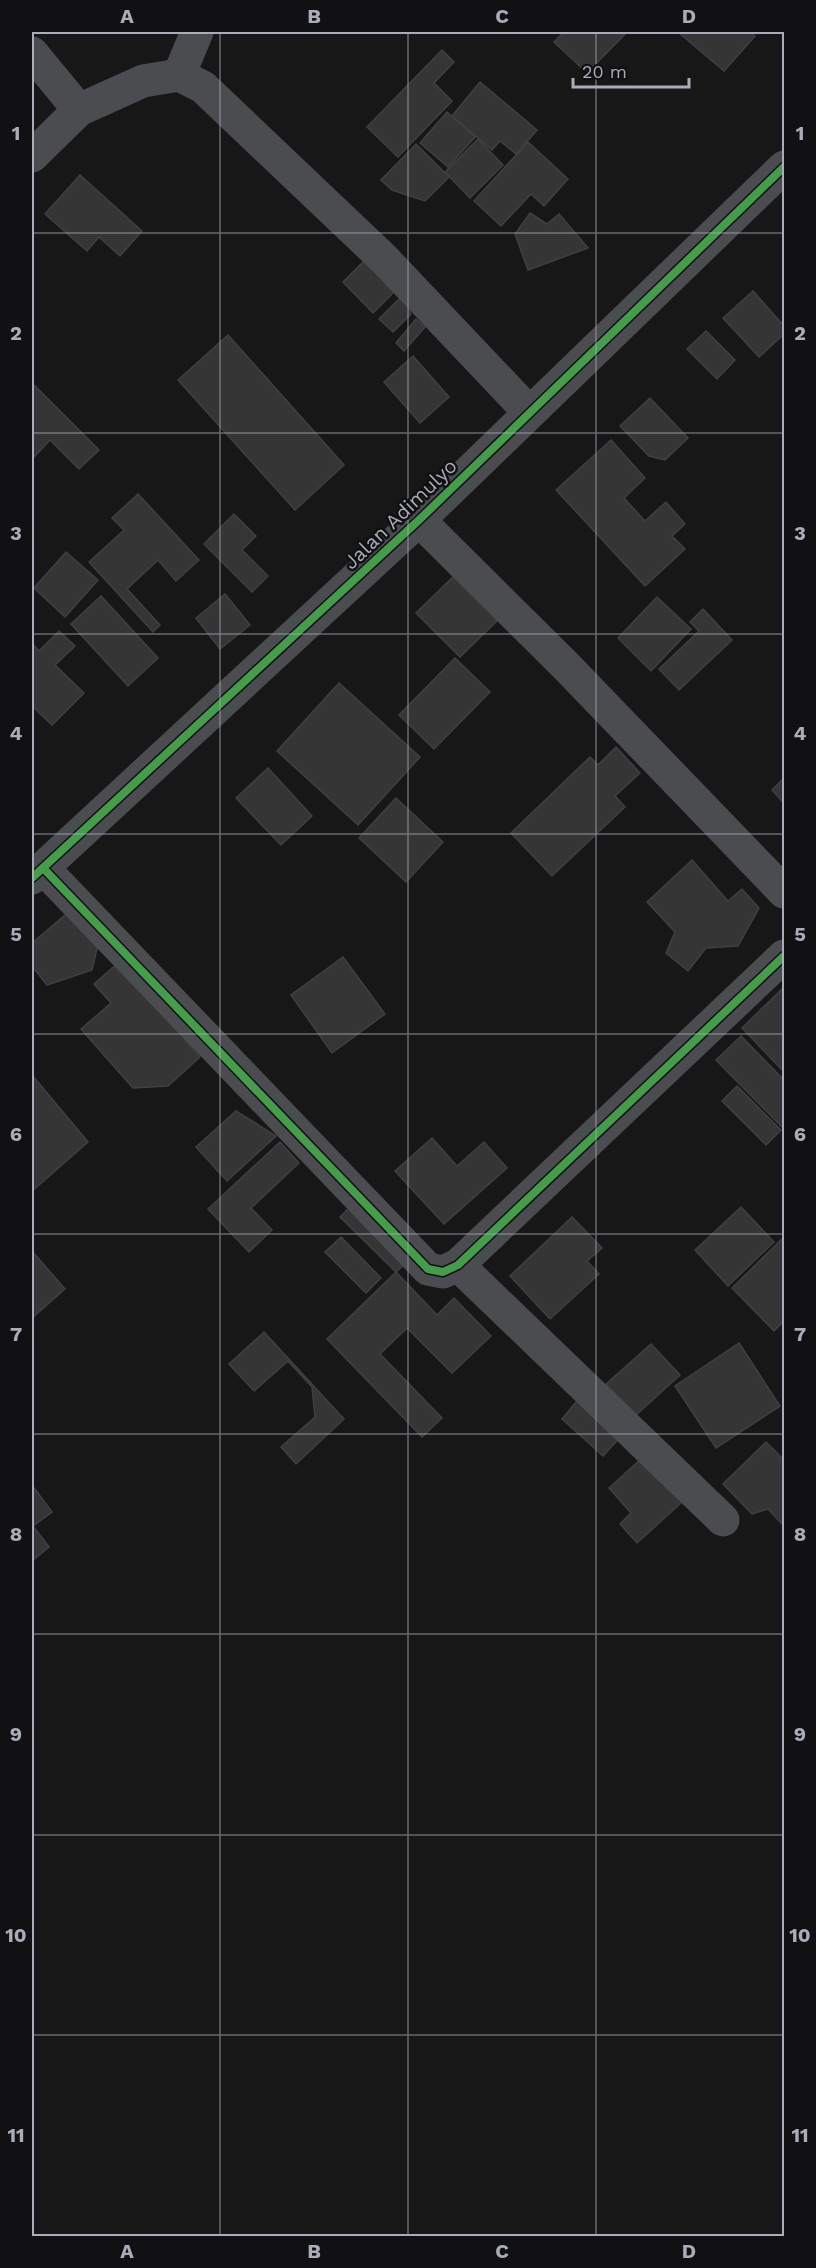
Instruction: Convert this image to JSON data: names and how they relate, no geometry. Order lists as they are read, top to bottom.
{
  "streets": {
    "street": ["Jalan Adimulyo"]
  },
  "scale_bar": "20 m",
  "grid": {
    "columns": [
      "A",
      "B",
      "C",
      "D"
    ],
    "rows": [
      "1",
      "2",
      "3",
      "4",
      "5",
      "6",
      "7",
      "8",
      "9",
      "10",
      "11"
    ]
  }
}
